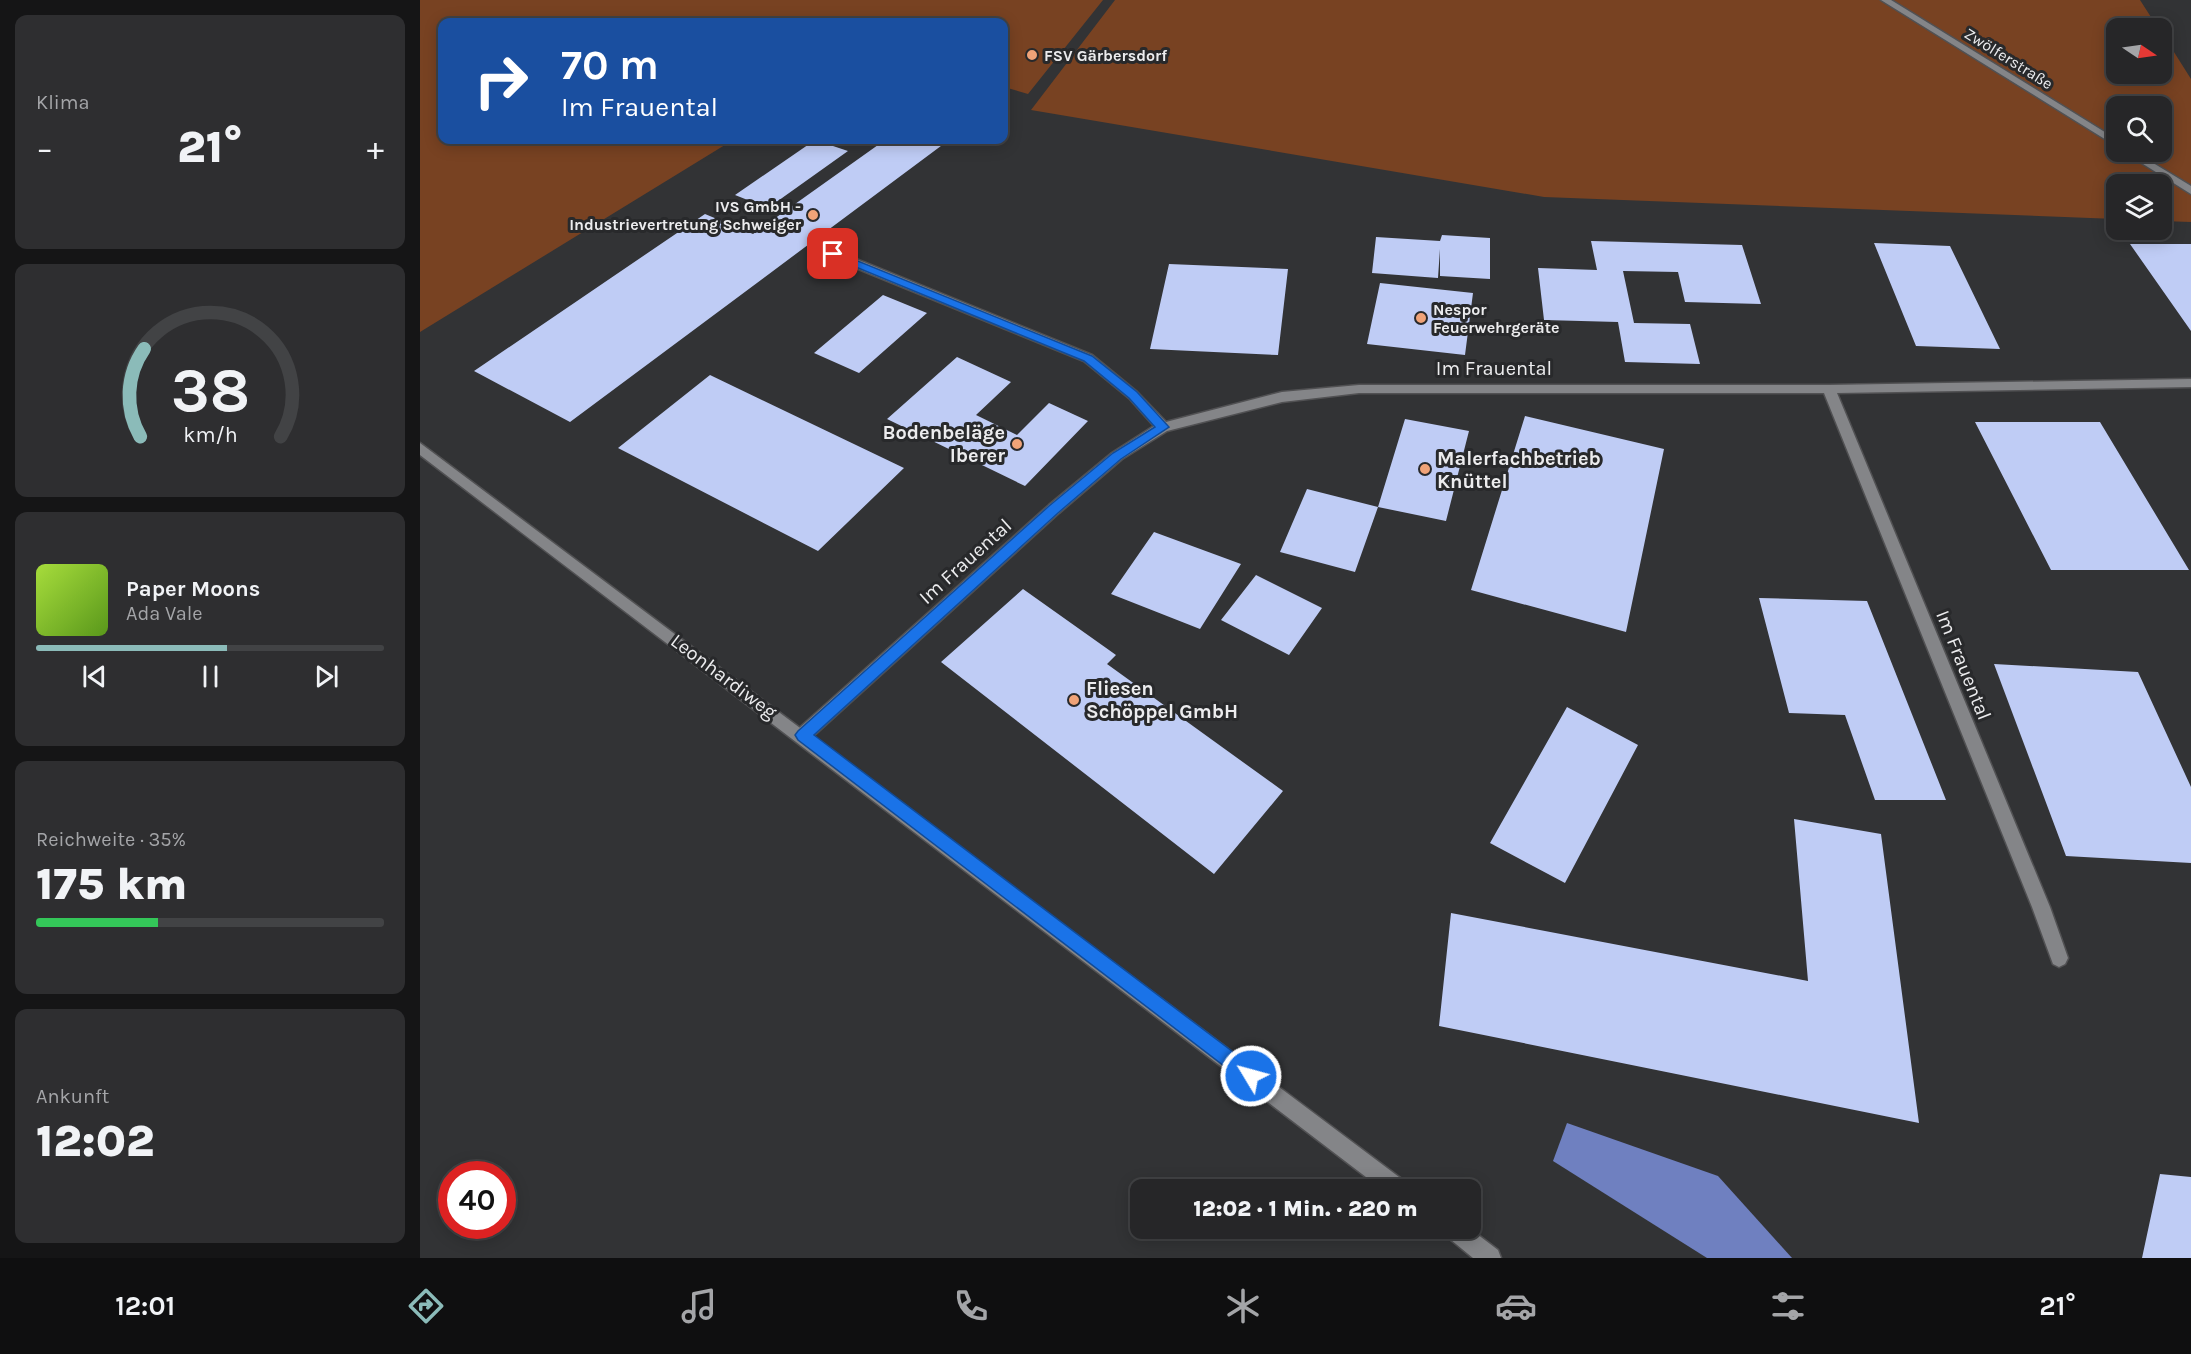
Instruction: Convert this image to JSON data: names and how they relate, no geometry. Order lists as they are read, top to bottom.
{
  "streets": {
    "street": ["Zwölferstraße", "Im Frauental", "Leonhardiweg"]
  },
  "crossings": [
    ["Im Frauental", "Leonhardiweg"]
  ],
  "places": [
    "FSV Gärbersdorf",
    "IVS GmbH - Industrievertretung Schweiger",
    "Nespor Feuerwehrgeräte",
    "Bodenbeläge Iberer",
    "Malerfachbetrieb Knüttel",
    "Fliesen Schöppel GmbH"
  ],
  "north": "right",
  "page": {
    "tile": [
      "Klima",
      ["Reichweite · 35%", "175 km"],
      ["Ankunft", "12:02"]
    ],
    "turn": ["70 m", "Im Frauental"],
    "heat": ["−", "21°", "+"],
    "song": ["Paper Moons", "Ada Vale"],
    "limit": "40",
    "trip": "12:02 · 1 Min. · 220 m",
    "tabs": ["12:01", "21°"],
    "gauge": ["38", "km/h"]
  }
}
